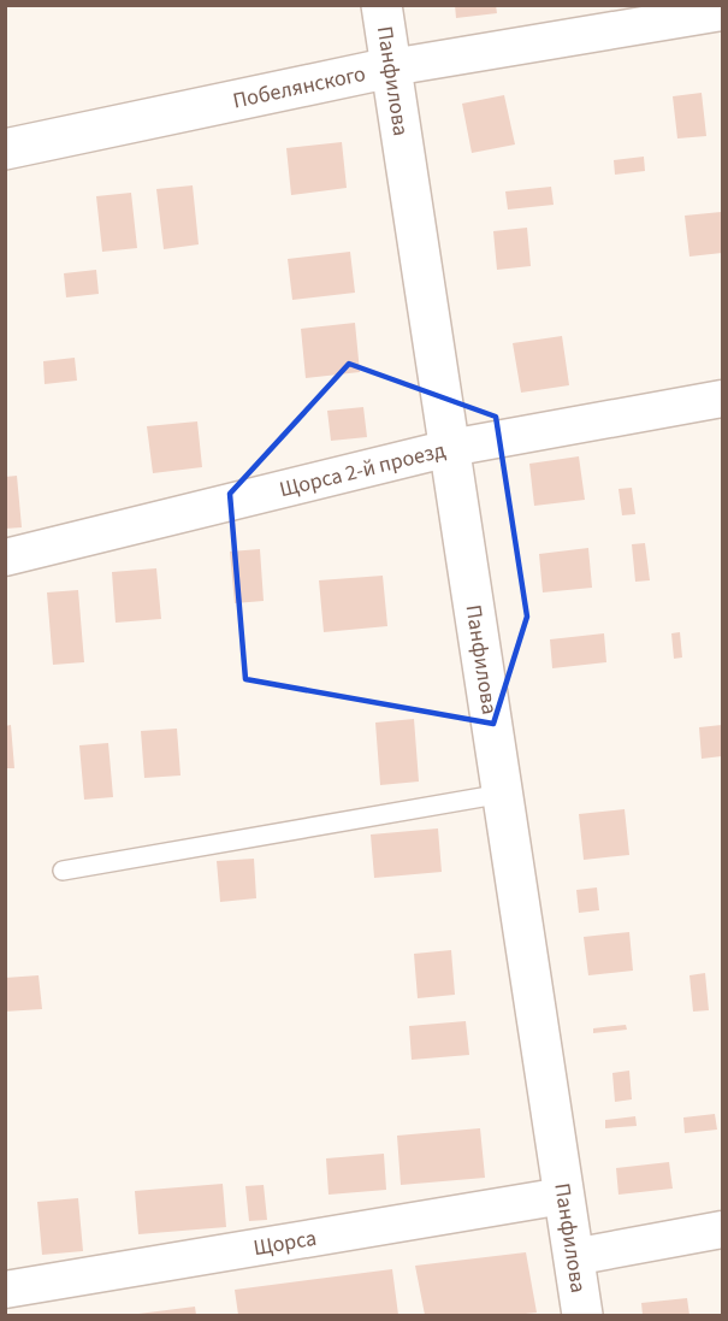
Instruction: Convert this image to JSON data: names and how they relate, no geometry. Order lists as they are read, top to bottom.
{
  "streets": {
    "street": [
      "Панфилова",
      "Побелянского",
      "Щорса 2-й проезд",
      "Щорса"
    ]
  },
  "crossings": [
    ["Панфилова", "Побелянского"],
    ["Панфилова", "Щорса 2-й проезд"],
    ["Панфилова", "Щорса"]
  ]
}
